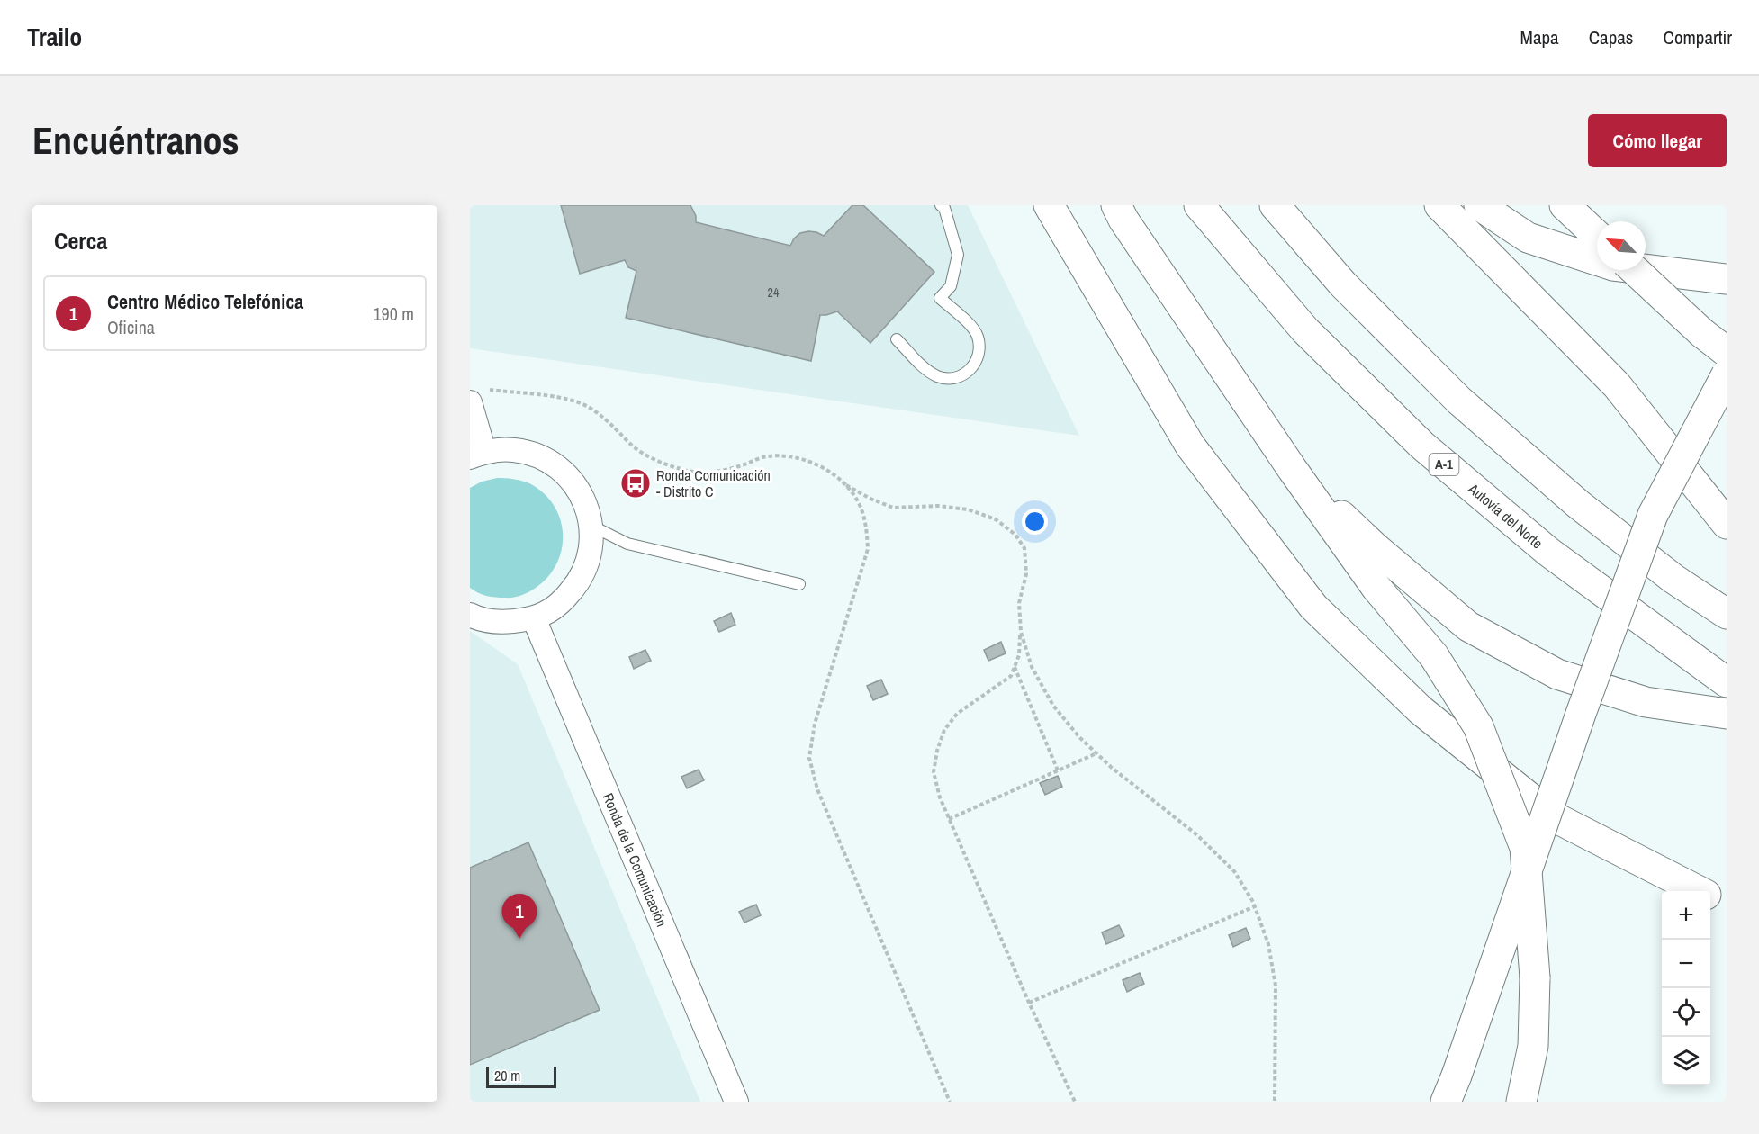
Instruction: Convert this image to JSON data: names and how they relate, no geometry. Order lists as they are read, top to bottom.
{
  "streets": {
    "highway": ["A-1", "Autovía del Norte"],
    "street": ["Ronda de la Comunicación"]
  },
  "places": {
    "bus stop": ["Ronda Comunicación - Distrito C"]
  },
  "house_numbers": ["24"],
  "scale_bar": "20 m",
  "north": "top left",
  "page": {
    "header": "Trailo",
    "nav": ["Mapa", "Capas", "Compartir"],
    "buttons": "Cómo llegar",
    "title": "Encuéntranos",
    "heading": "Cerca",
    "list": [
      {
        "mark": "1",
        "name": "Centro Médico Telefónica",
        "note": "Oficina",
        "value": "190 m"
      }
    ],
    "map_buttons": ["+", "−"],
    "pins": "1",
    "scale": "20 m"
  }
}
